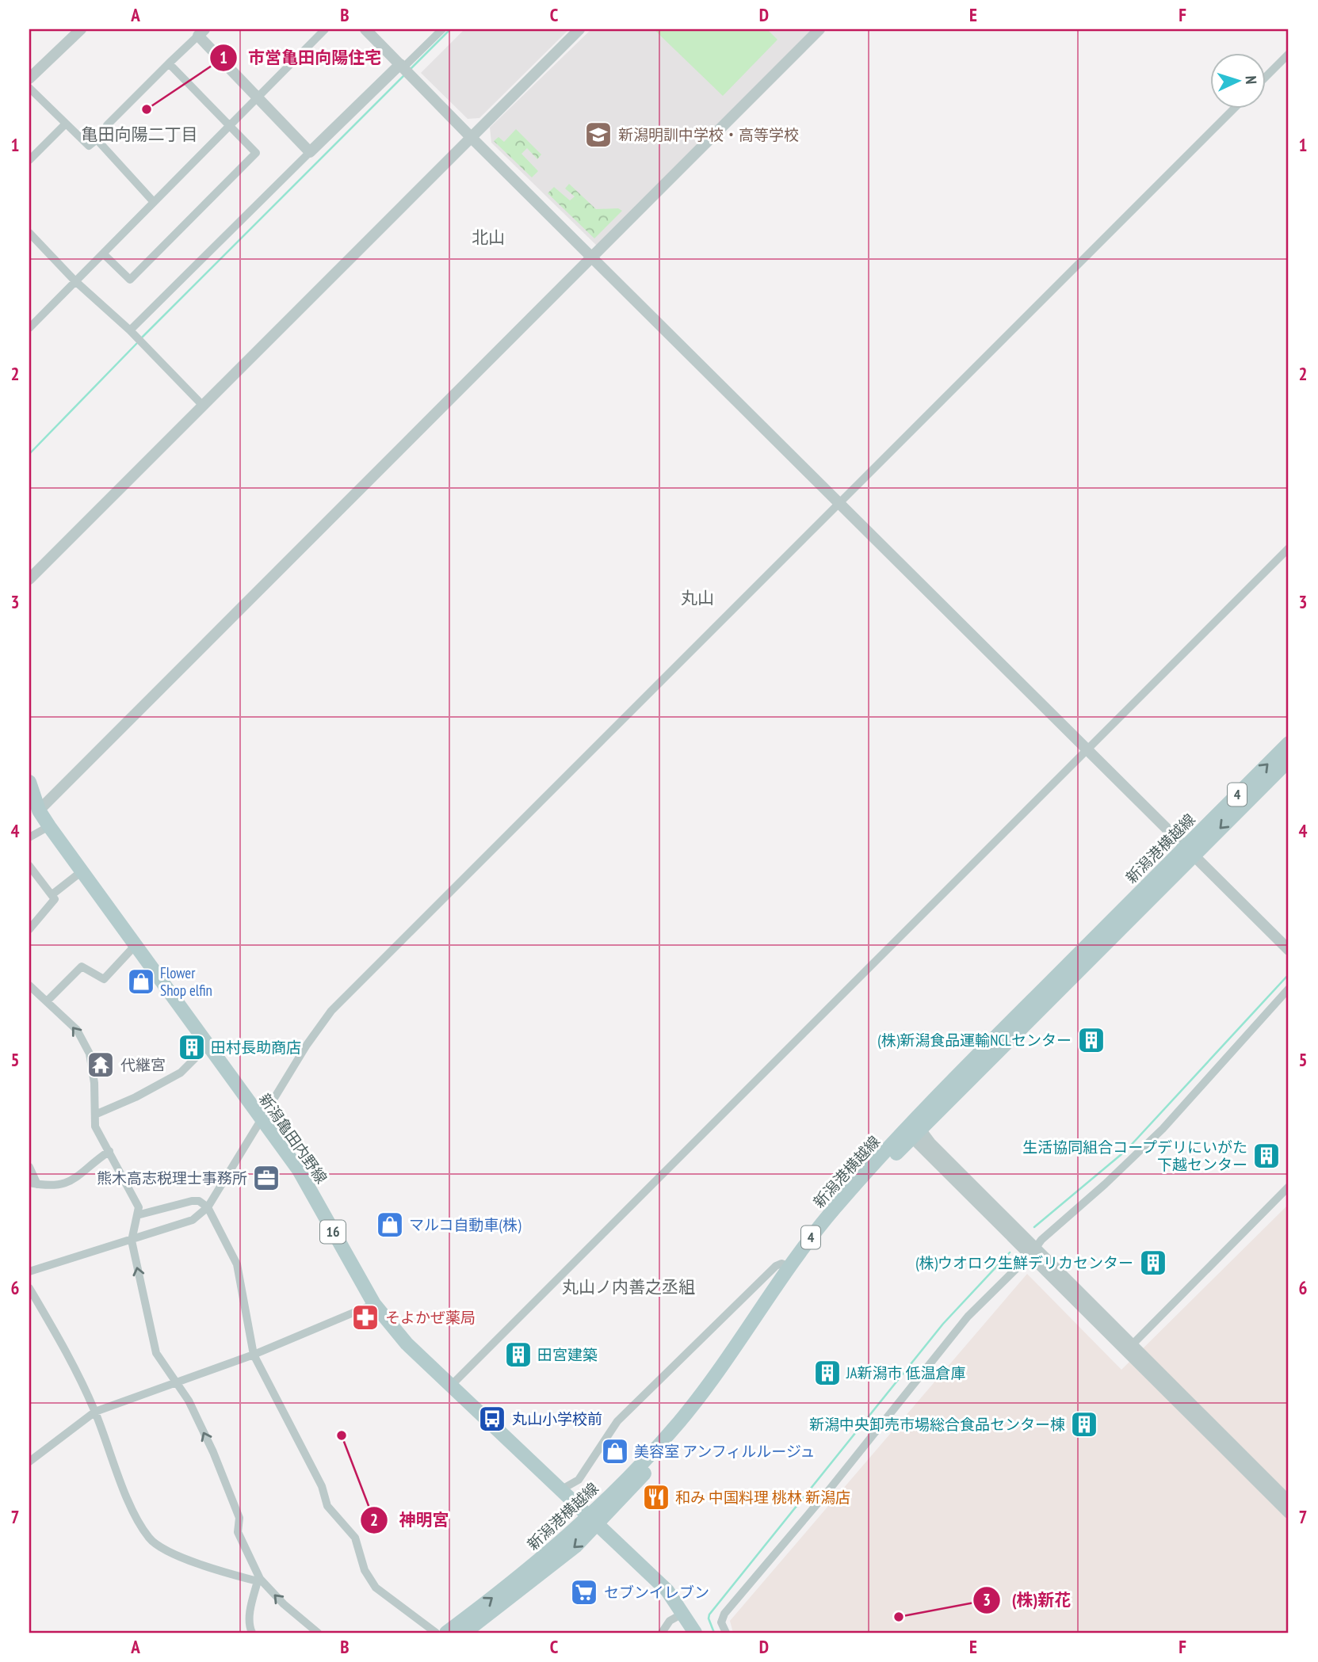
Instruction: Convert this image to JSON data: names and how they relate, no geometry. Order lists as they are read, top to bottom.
{
  "streets": {
    "main road": [
      "4",
      "新潟港横越線",
      "新潟亀田内野線",
      "16"
    ]
  },
  "crossings": [
    ["新潟港横越線", "新潟亀田内野線"]
  ],
  "districts": [
    "亀田向陽二丁目",
    "北山",
    "丸山",
    "丸山ノ内善之丞組"
  ],
  "places": {
    "other": ["市営亀田向陽住宅", "神明宮", "(株)新花"],
    "school or university": ["新潟明訓中学校・高等学校"],
    "shop": ["Flower Shop elfin", "マルコ自動車(株)", "美容室 アンフィルルージュ"],
    "building": [
      "(株)新潟食品運輸NCLセンター",
      "田村長助商店",
      "生活協同組合コープデリにいがた 下越センター",
      "(株)ウオロク生鮮デリカセンター",
      "田宮建築",
      "JA新潟市 低温倉庫",
      "新潟中央卸売市場総合食品センター棟"
    ],
    "temple": ["代継宮"],
    "office": ["熊木高志税理士事務所"],
    "pharmacy": ["そよかぜ薬局"],
    "bus stop": ["丸山小学校前"],
    "restaurant": ["和み 中国料理 桃林 新潟店"],
    "supermarket": ["セブンイレブン"]
  },
  "north": "right",
  "grid": {
    "columns": [
      "A",
      "B",
      "C",
      "D",
      "E",
      "F"
    ],
    "rows": [
      "1",
      "2",
      "3",
      "4",
      "5",
      "6",
      "7"
    ]
  }
}
